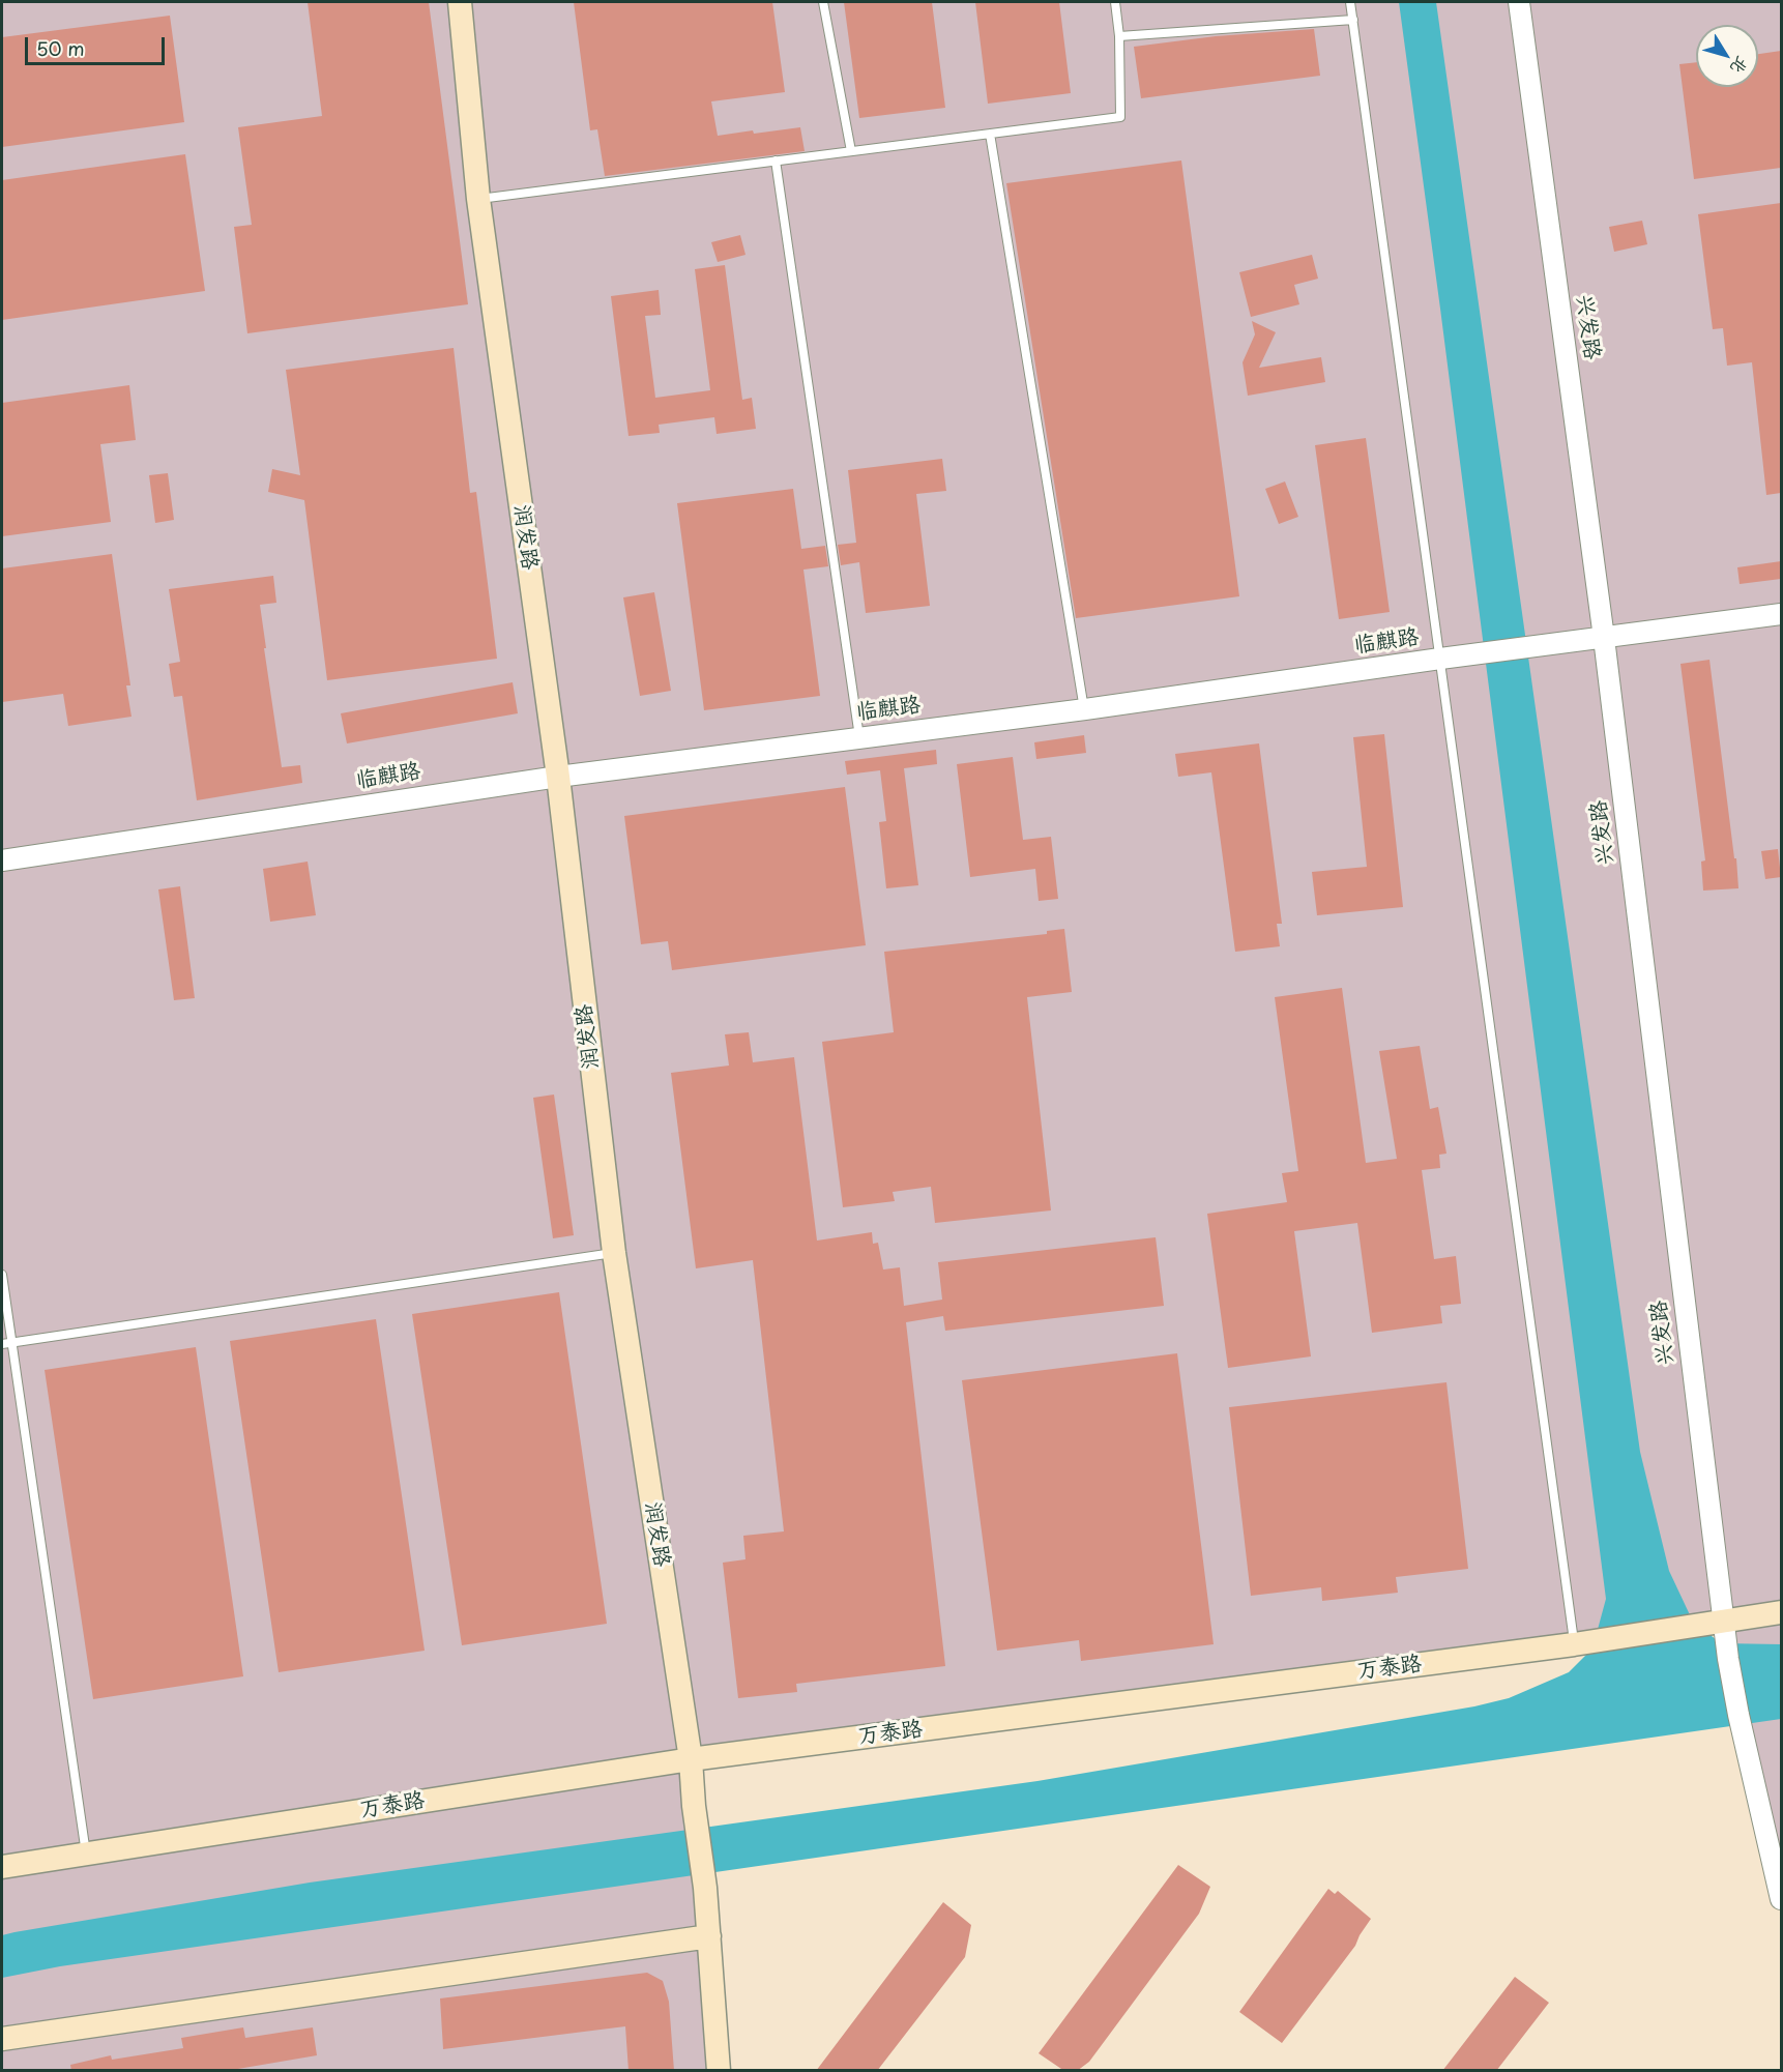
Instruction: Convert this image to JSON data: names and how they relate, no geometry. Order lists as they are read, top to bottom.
{
  "streets": {
    "main road": ["润发路", "万泰路"],
    "street": ["兴发路", "临麒路"]
  },
  "crossings": [
    ["兴发路", "临麒路"],
    ["兴发路", "万泰路"],
    ["润发路", "临麒路"],
    ["润发路", "万泰路"]
  ],
  "scale_bar": "50 m",
  "north": "bottom right"
}
